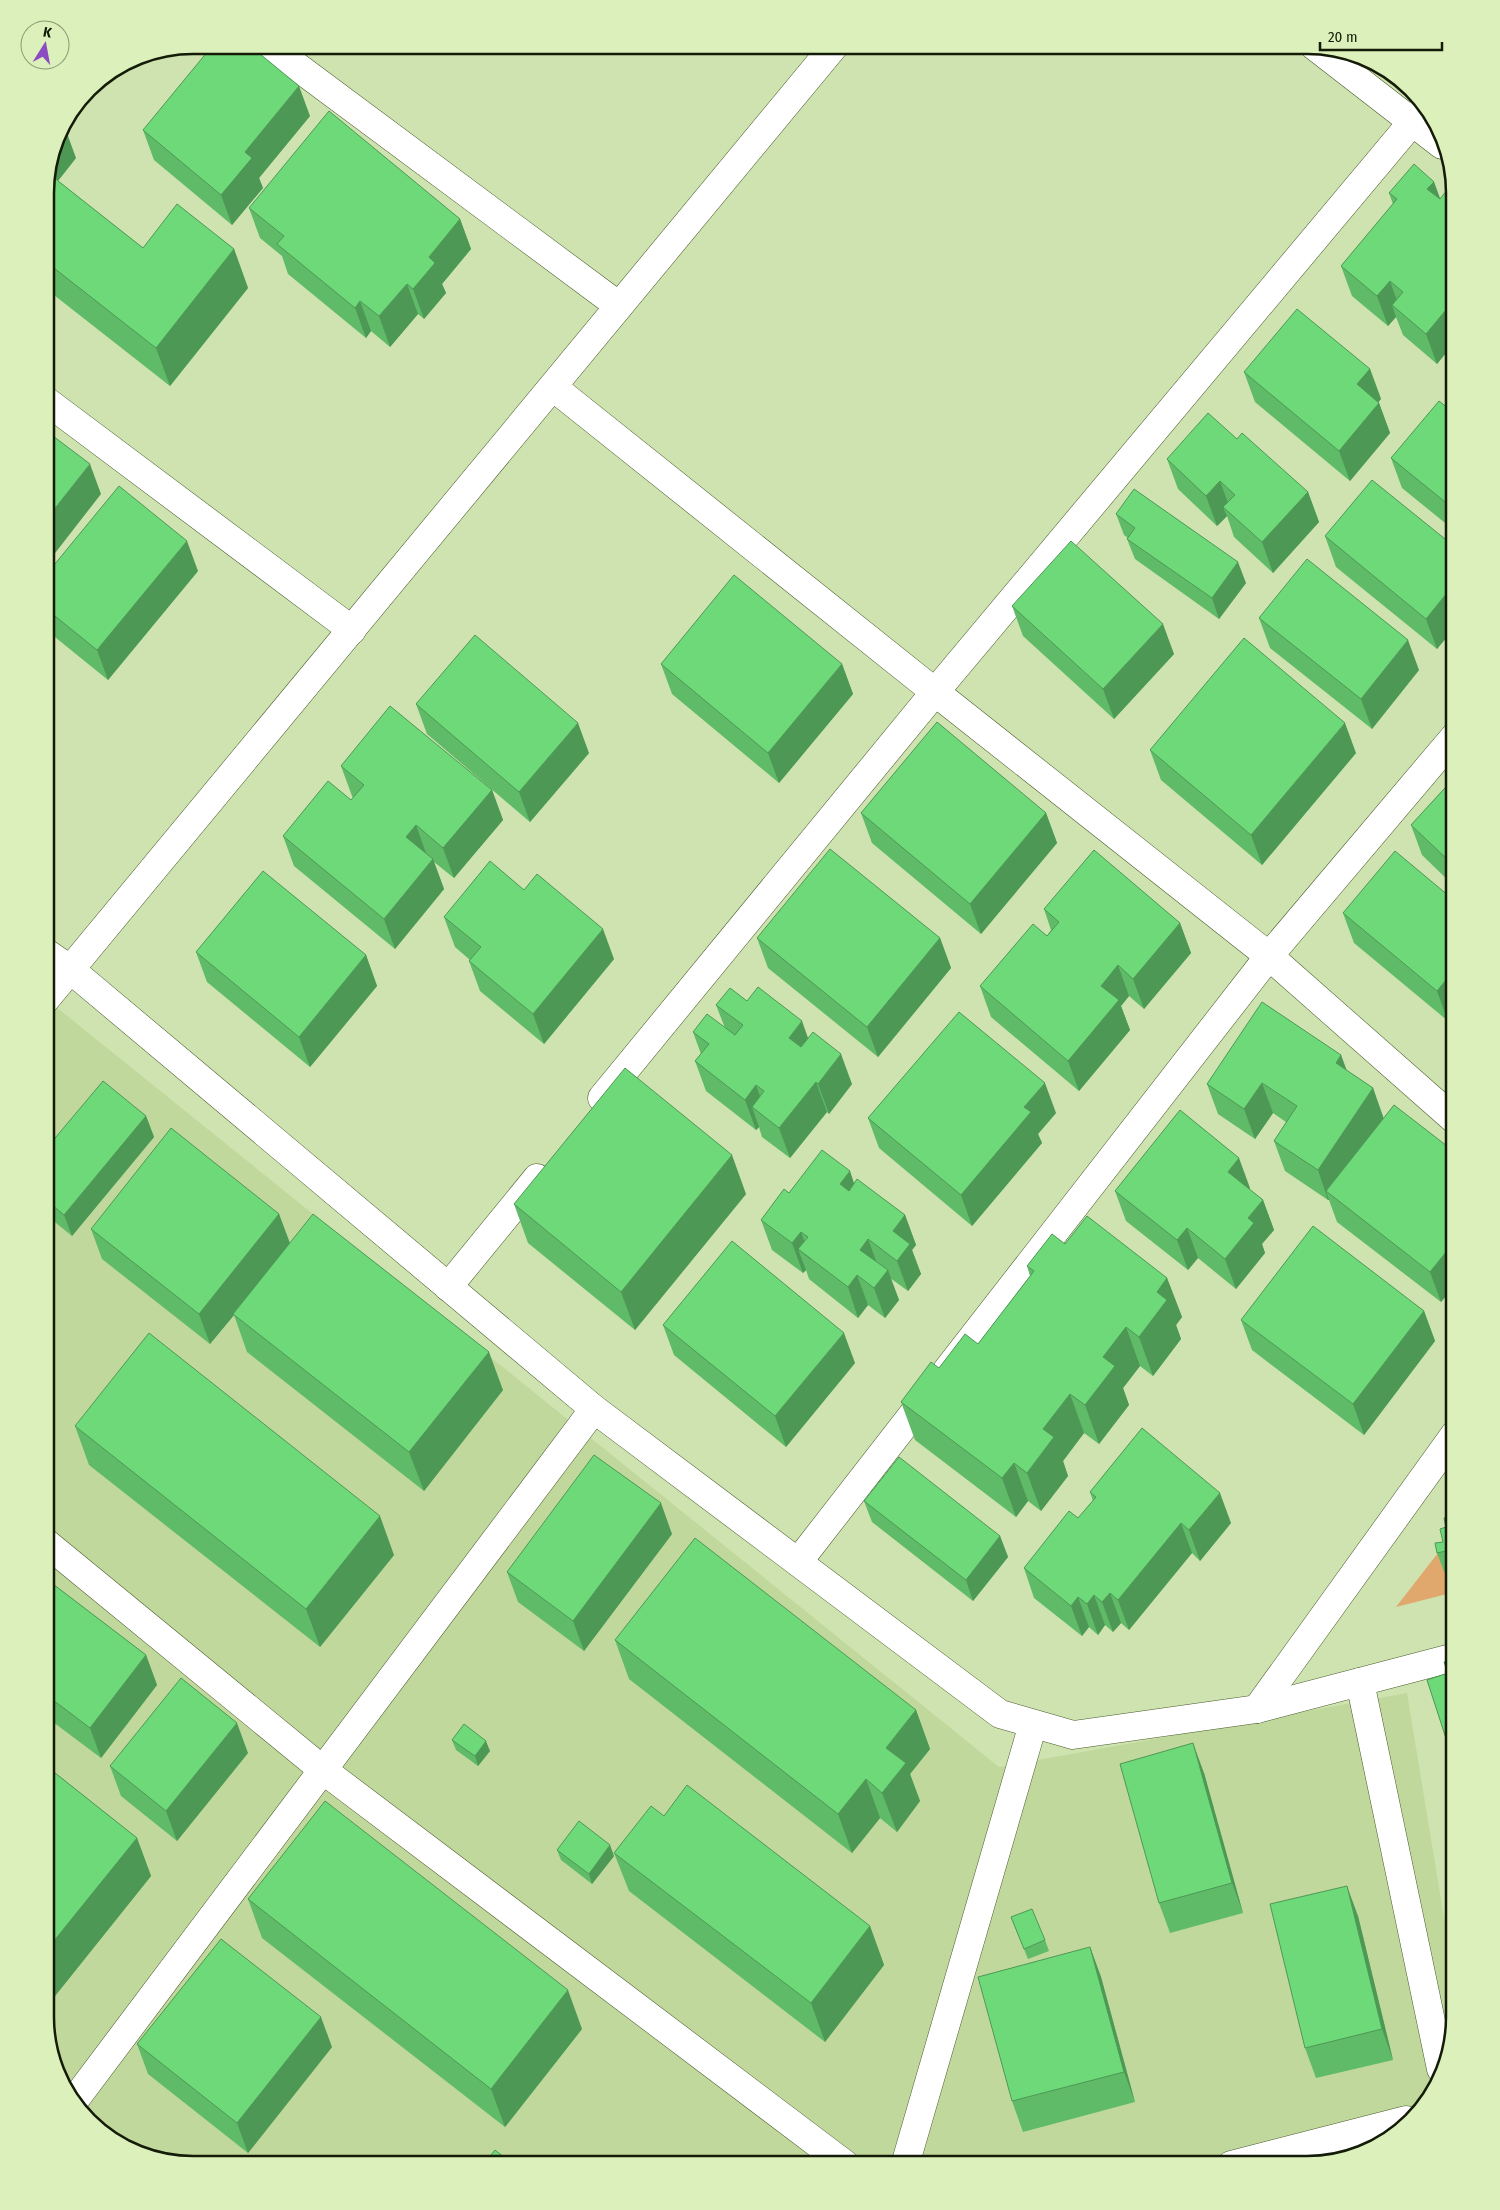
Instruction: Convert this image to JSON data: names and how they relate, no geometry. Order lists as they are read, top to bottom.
{
  "scale_bar": "20 m",
  "north": "top"
}
